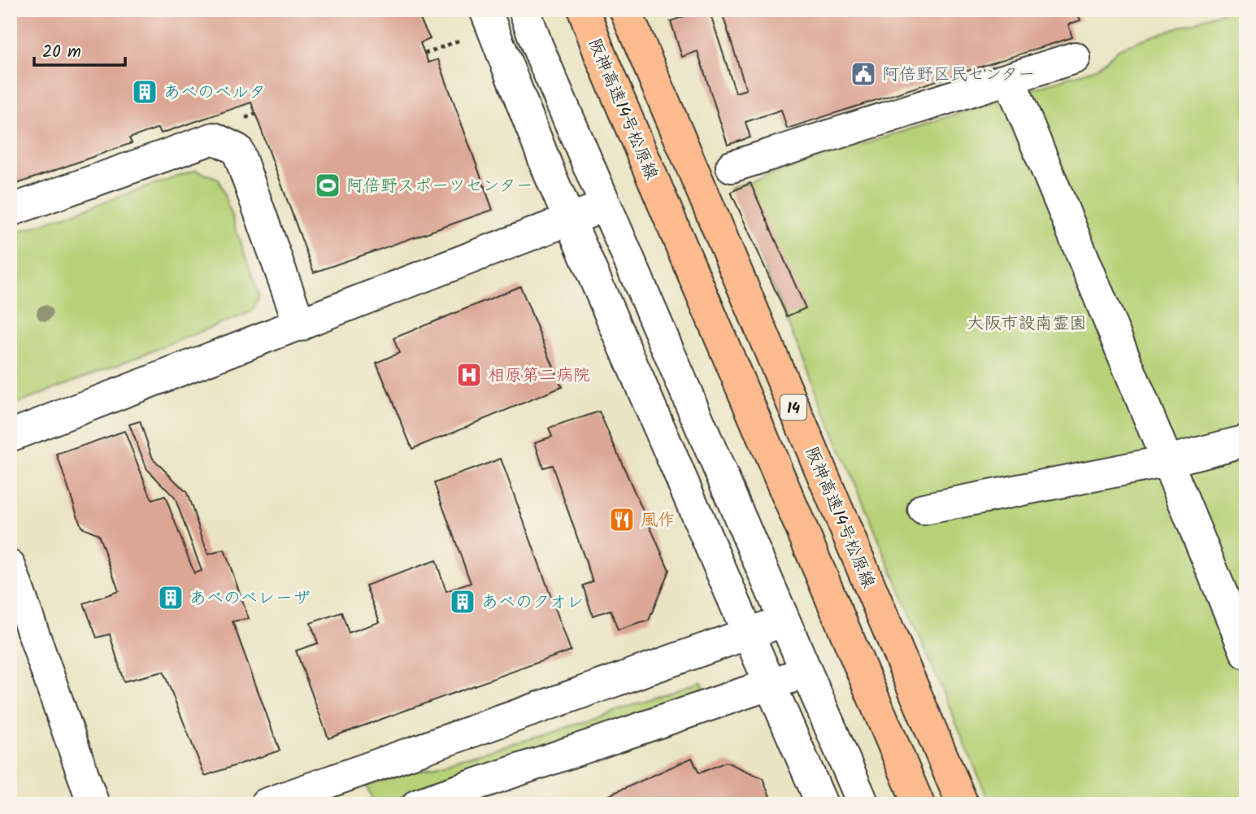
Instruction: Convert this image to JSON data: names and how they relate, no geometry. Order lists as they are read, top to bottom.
{
  "streets": {
    "highway": ["阪神高速14号松原線", "14"]
  },
  "parks": ["大阪市設南霊園"],
  "places": {
    "public building": ["阿倍野区民センター"],
    "building": ["あべのベルタ", "あべのベレーザ", "あべのクオレ"],
    "sports": ["阿倍野スポーツセンター"],
    "hospital": ["相原第二病院"],
    "restaurant": ["風作"]
  },
  "scale_bar": "20 m"
}
